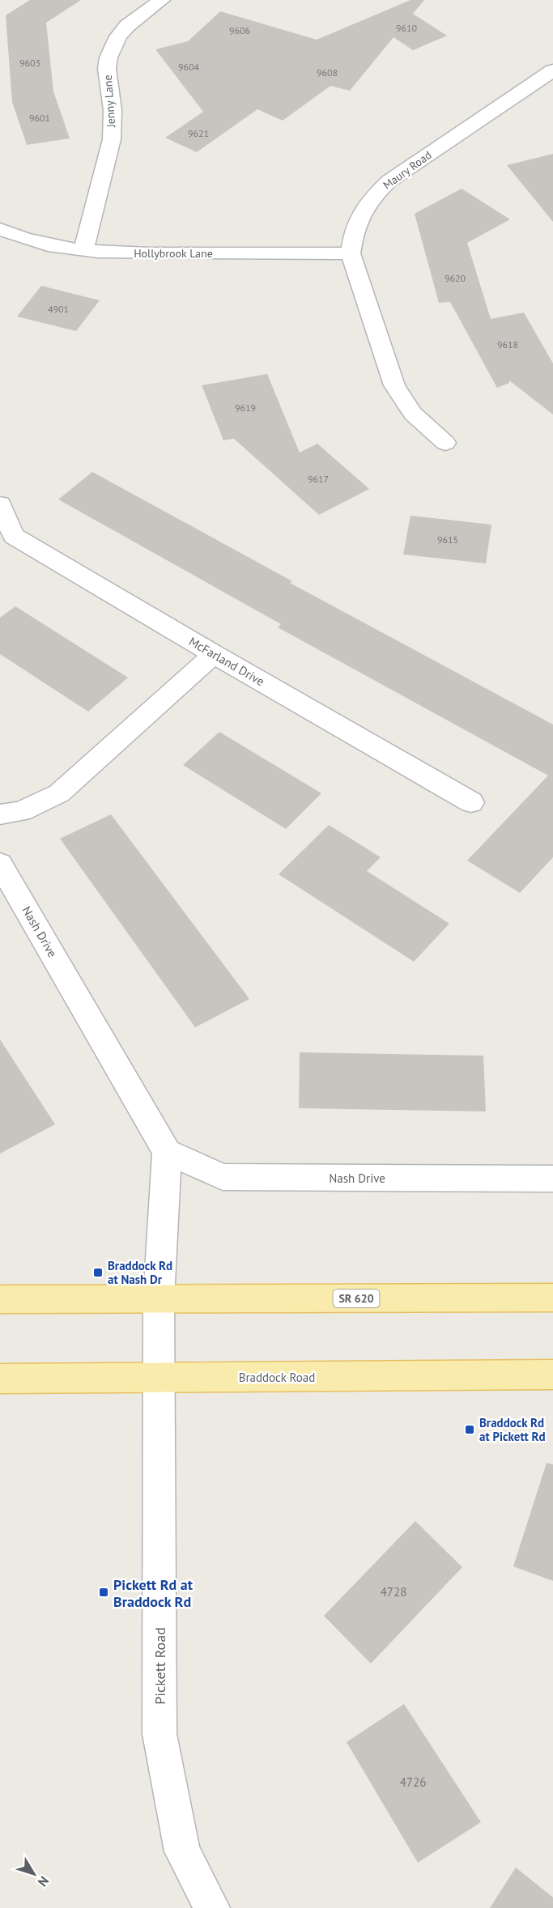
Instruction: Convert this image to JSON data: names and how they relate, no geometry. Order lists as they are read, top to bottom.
{
  "streets": {
    "main road": ["SR 620", "Braddock Road"],
    "street": [
      "Jenny Lane",
      "Maury Road",
      "Hollybrook Lane",
      "McFarland Drive",
      "Nash Drive",
      "Pickett Road"
    ]
  },
  "crossings": [
    ["Jenny Lane", "Hollybrook Lane"],
    ["Maury Road", "Hollybrook Lane"],
    ["SR 620", "Pickett Road"],
    ["Braddock Road", "Pickett Road"]
  ],
  "places": {
    "transit": ["Braddock Rd at Nash Dr", "Braddock Rd at Pickett Rd", "Pickett Rd at Braddock Rd"]
  },
  "house_numbers": [
    "9610",
    "9606",
    "9603",
    "9604",
    "9608",
    "9601",
    "9621",
    "9620",
    "4901",
    "9618",
    "9619",
    "9617",
    "9615",
    "4728",
    "4726"
  ],
  "north": "bottom right"
}
